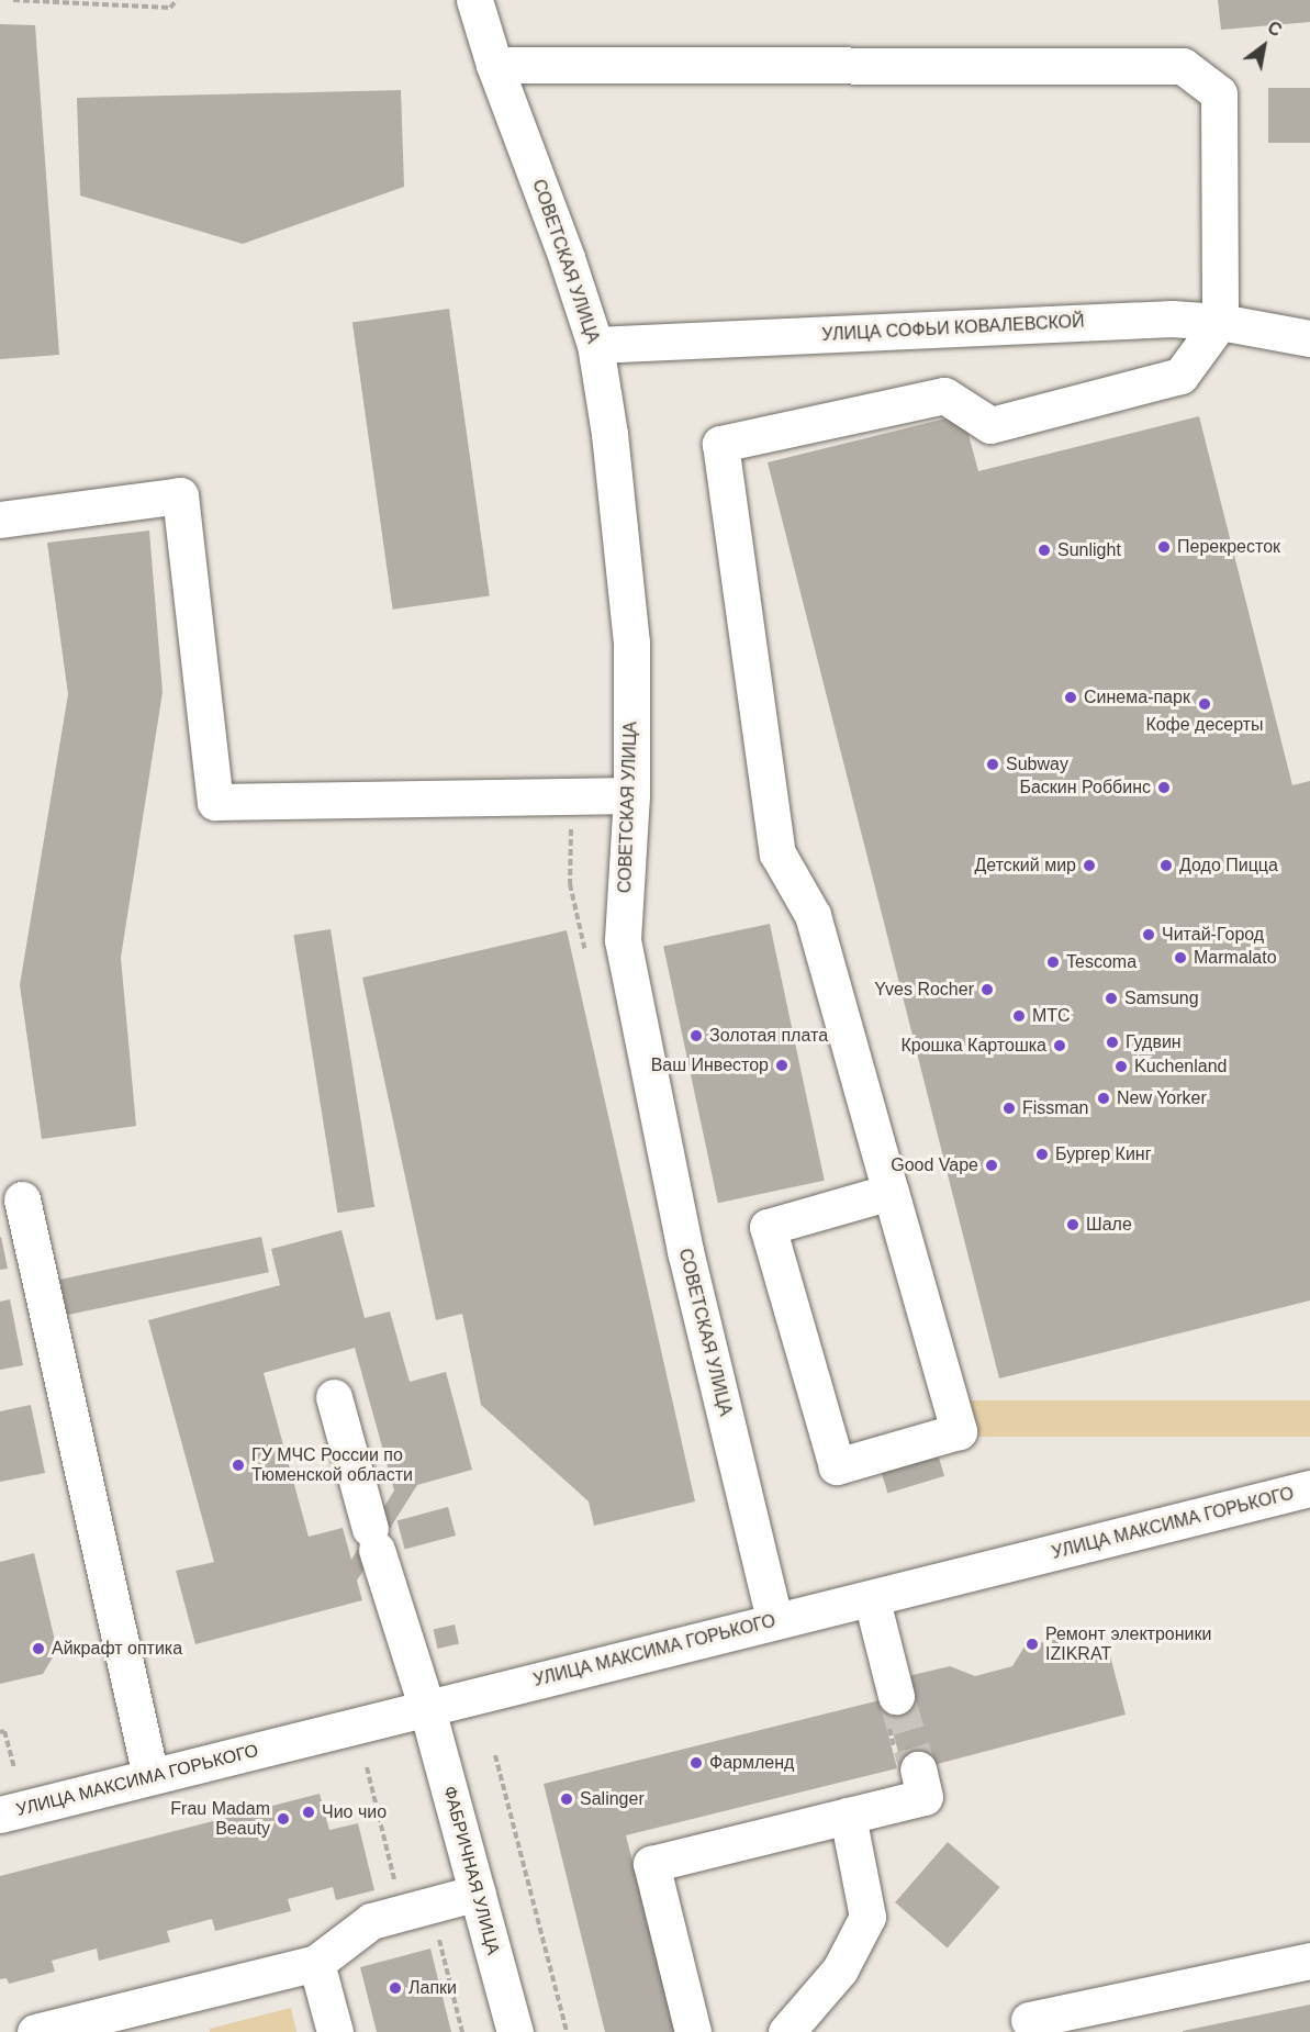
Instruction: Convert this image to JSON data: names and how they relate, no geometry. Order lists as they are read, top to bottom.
{
  "streets": {
    "street": [
      "СОВЕТСКАЯ УЛИЦА",
      "УЛИЦА СОФЬИ КОВАЛЕВСКОЙ",
      "УЛИЦА МАКСИМА ГОРЬКОГО",
      "ФАБРИЧНАЯ УЛИЦА"
    ]
  },
  "crossings": [
    ["СОВЕТСКАЯ УЛИЦА", "УЛИЦА СОФЬИ КОВАЛЕВСКОЙ"],
    ["СОВЕТСКАЯ УЛИЦА", "УЛИЦА МАКСИМА ГОРЬКОГО"],
    ["УЛИЦА МАКСИМА ГОРЬКОГО", "ФАБРИЧНАЯ УЛИЦА"]
  ],
  "places": [
    "Перекресток",
    "Sunlight",
    "Синема-парк",
    "Кофе десерты",
    "Subway",
    "Баскин Роббинс",
    "Детский мир",
    "Додо Пицца",
    "Читай-Город",
    "Marmalato",
    "Tescoma",
    "Yves Rocher",
    "Samsung",
    "МТС",
    "Золотая плата",
    "Гудвин",
    "Крошка Картошка",
    "Ваш Инвестор",
    "Kuchenland",
    "New Yorker",
    "Fissman",
    "Бургер Кинг",
    "Good Vape",
    "Шале",
    "ГУ МЧС России по Тюменской области",
    "Ремонт электроники IZIKRAT",
    "Айкрафт оптика",
    "Фармленд",
    "Salinger",
    "Чио чио",
    "Frau Madam Beauty",
    "Лапки"
  ],
  "north": "top right"
}
